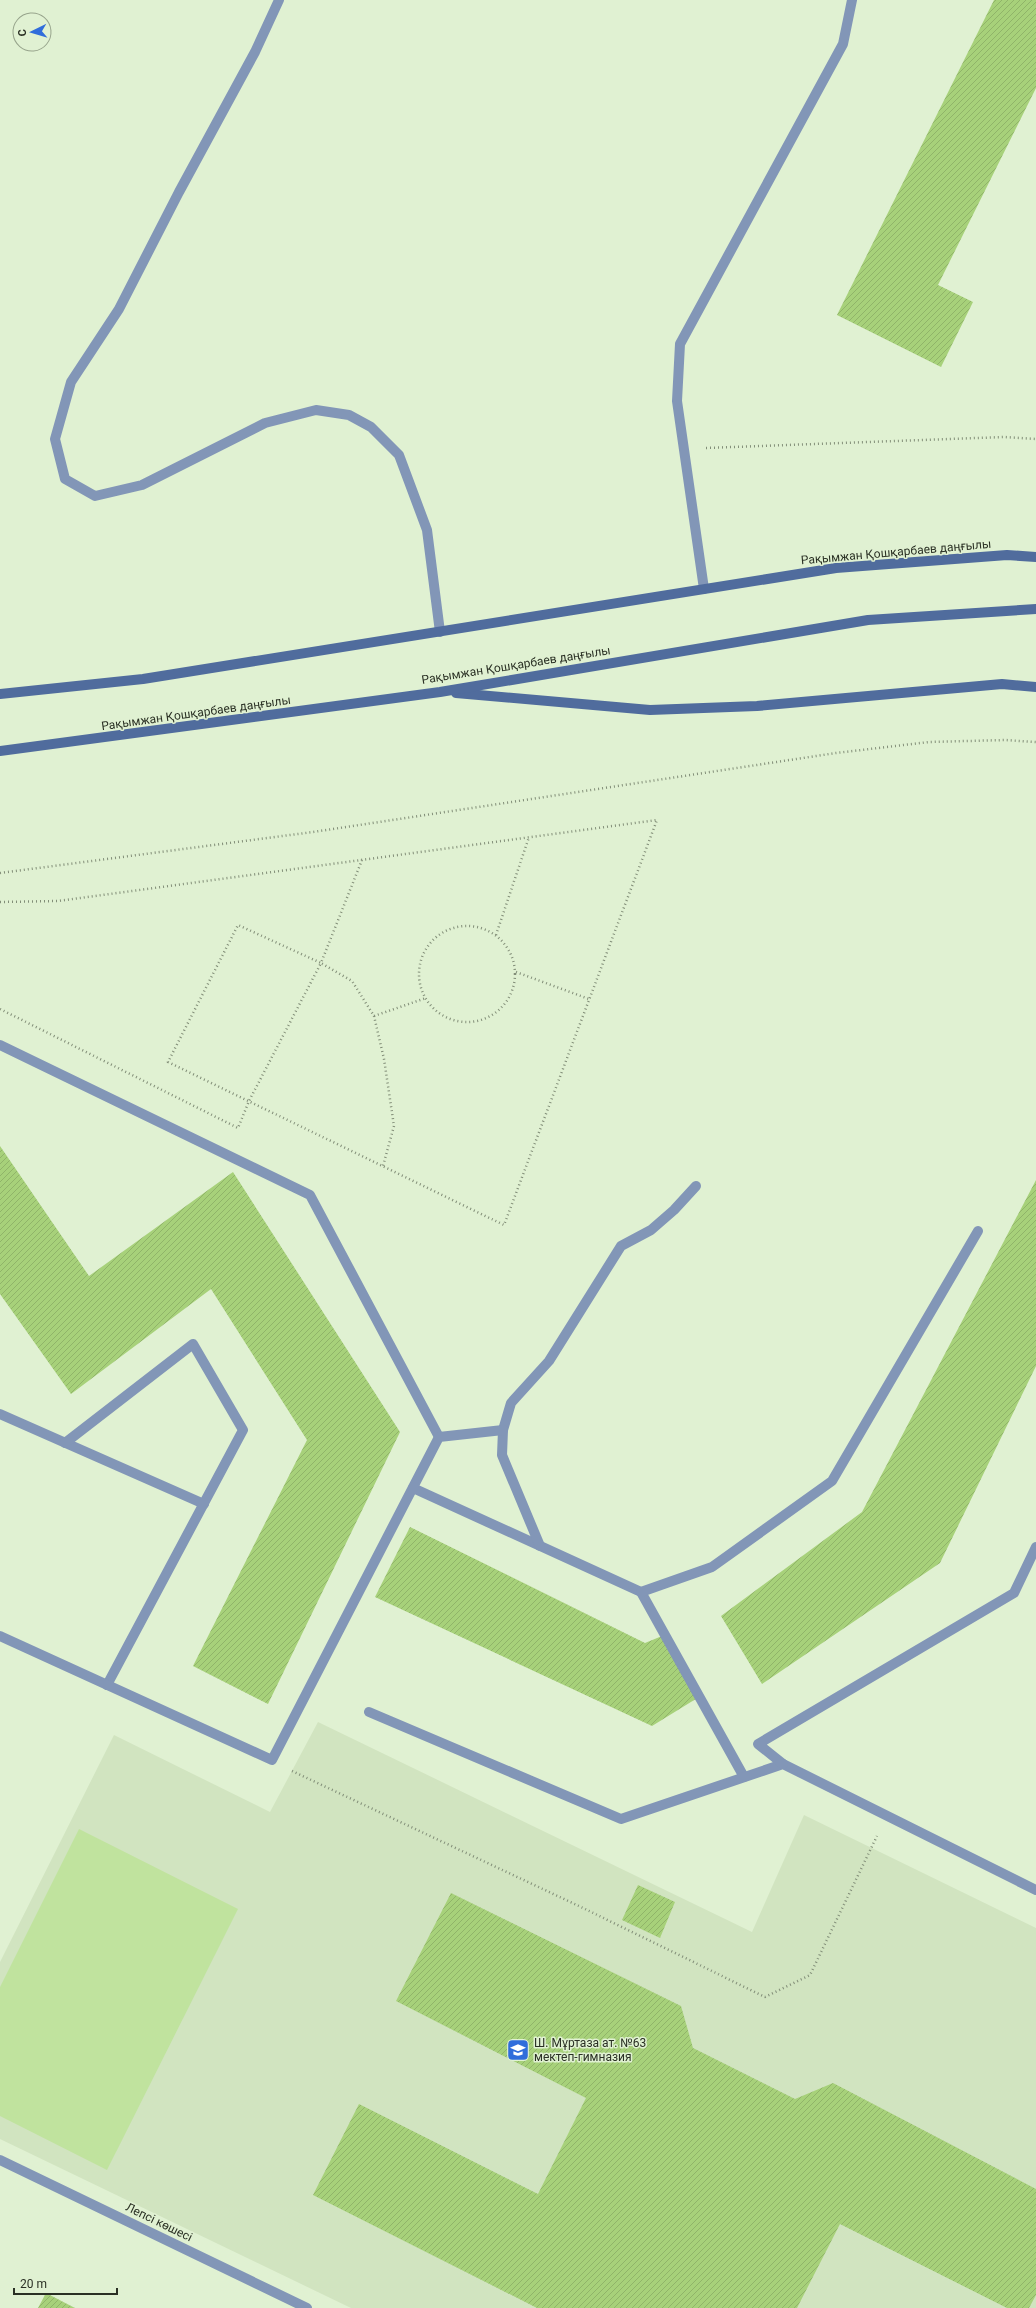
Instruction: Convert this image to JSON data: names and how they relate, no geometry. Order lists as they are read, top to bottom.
{
  "streets": {
    "main road": ["Рақымжан Қошқарбаев даңғылы"],
    "street": ["Лепсі көшесі"]
  },
  "places": {
    "school or university": ["Ш. Мұртаза ат. №63 мектеп-гимназия"]
  },
  "scale_bar": "20 m",
  "north": "left"
}
